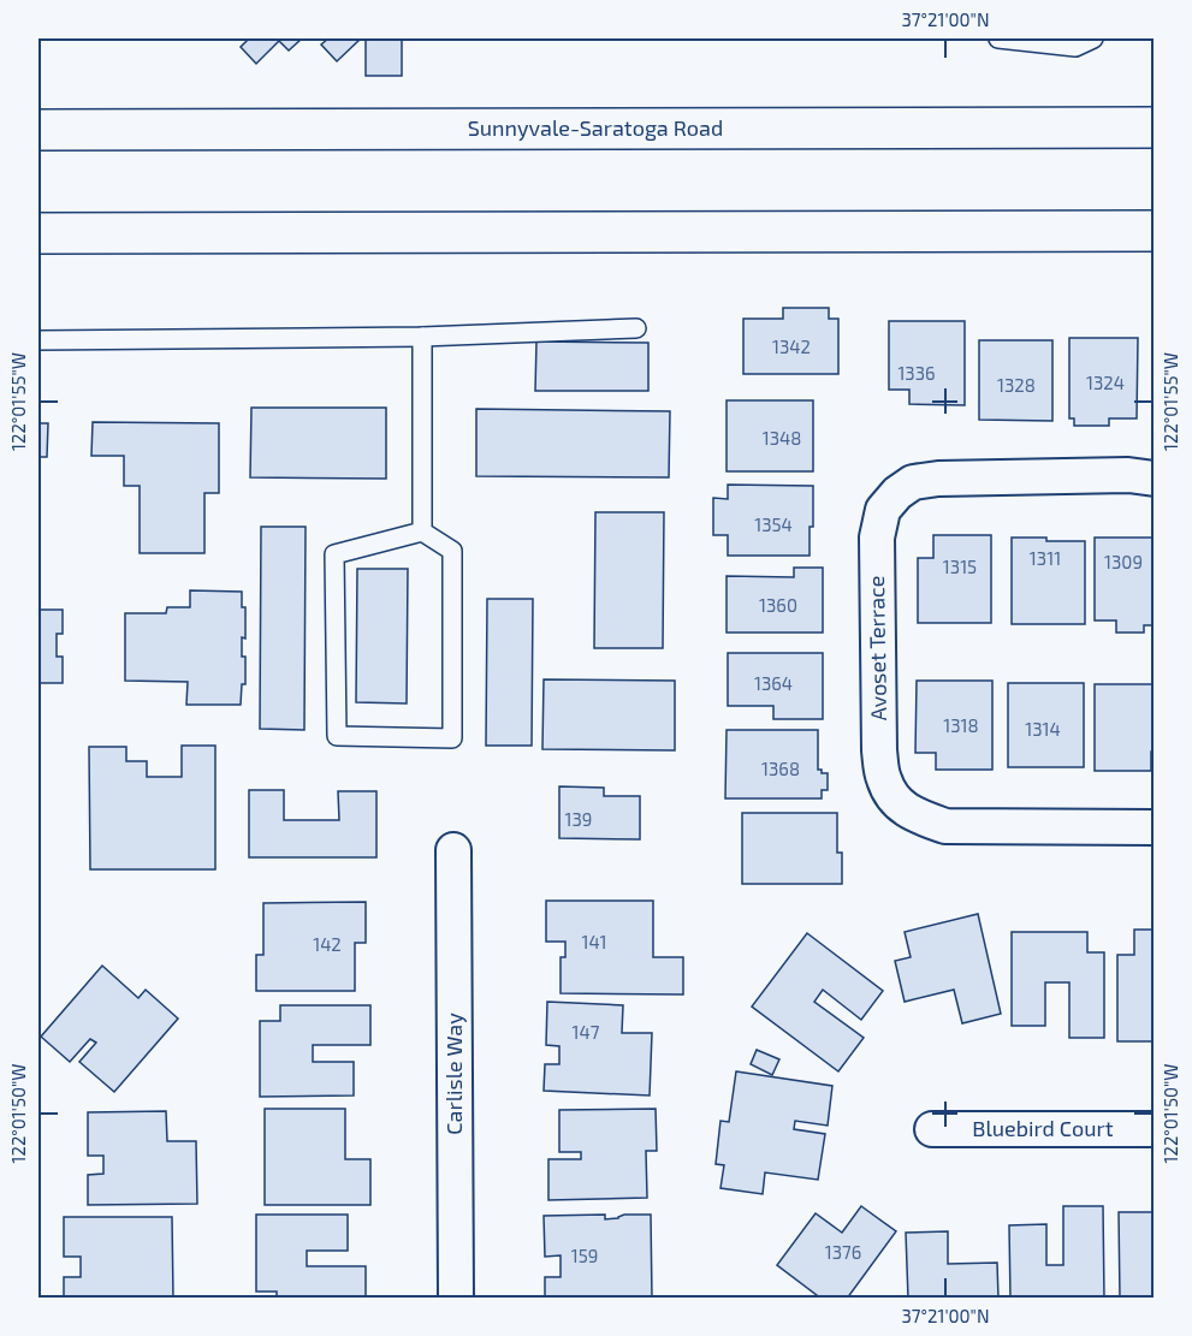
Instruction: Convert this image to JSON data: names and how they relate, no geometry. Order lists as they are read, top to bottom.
{
  "streets": {
    "main road": ["Sunnyvale-Saratoga Road"],
    "street": ["Avoset Terrace", "Carlisle Way", "Bluebird Court"]
  },
  "house_numbers": [
    "1342",
    "1336",
    "1324",
    "1328",
    "1348",
    "1354",
    "1311",
    "1309",
    "1315",
    "1360",
    "1364",
    "1318",
    "1314",
    "1368",
    "139",
    "141",
    "142",
    "147",
    "1376",
    "159"
  ],
  "coordinates": ["37°21'00\"N", "122°01'55\"W", "122°01'50\"W"]
}
